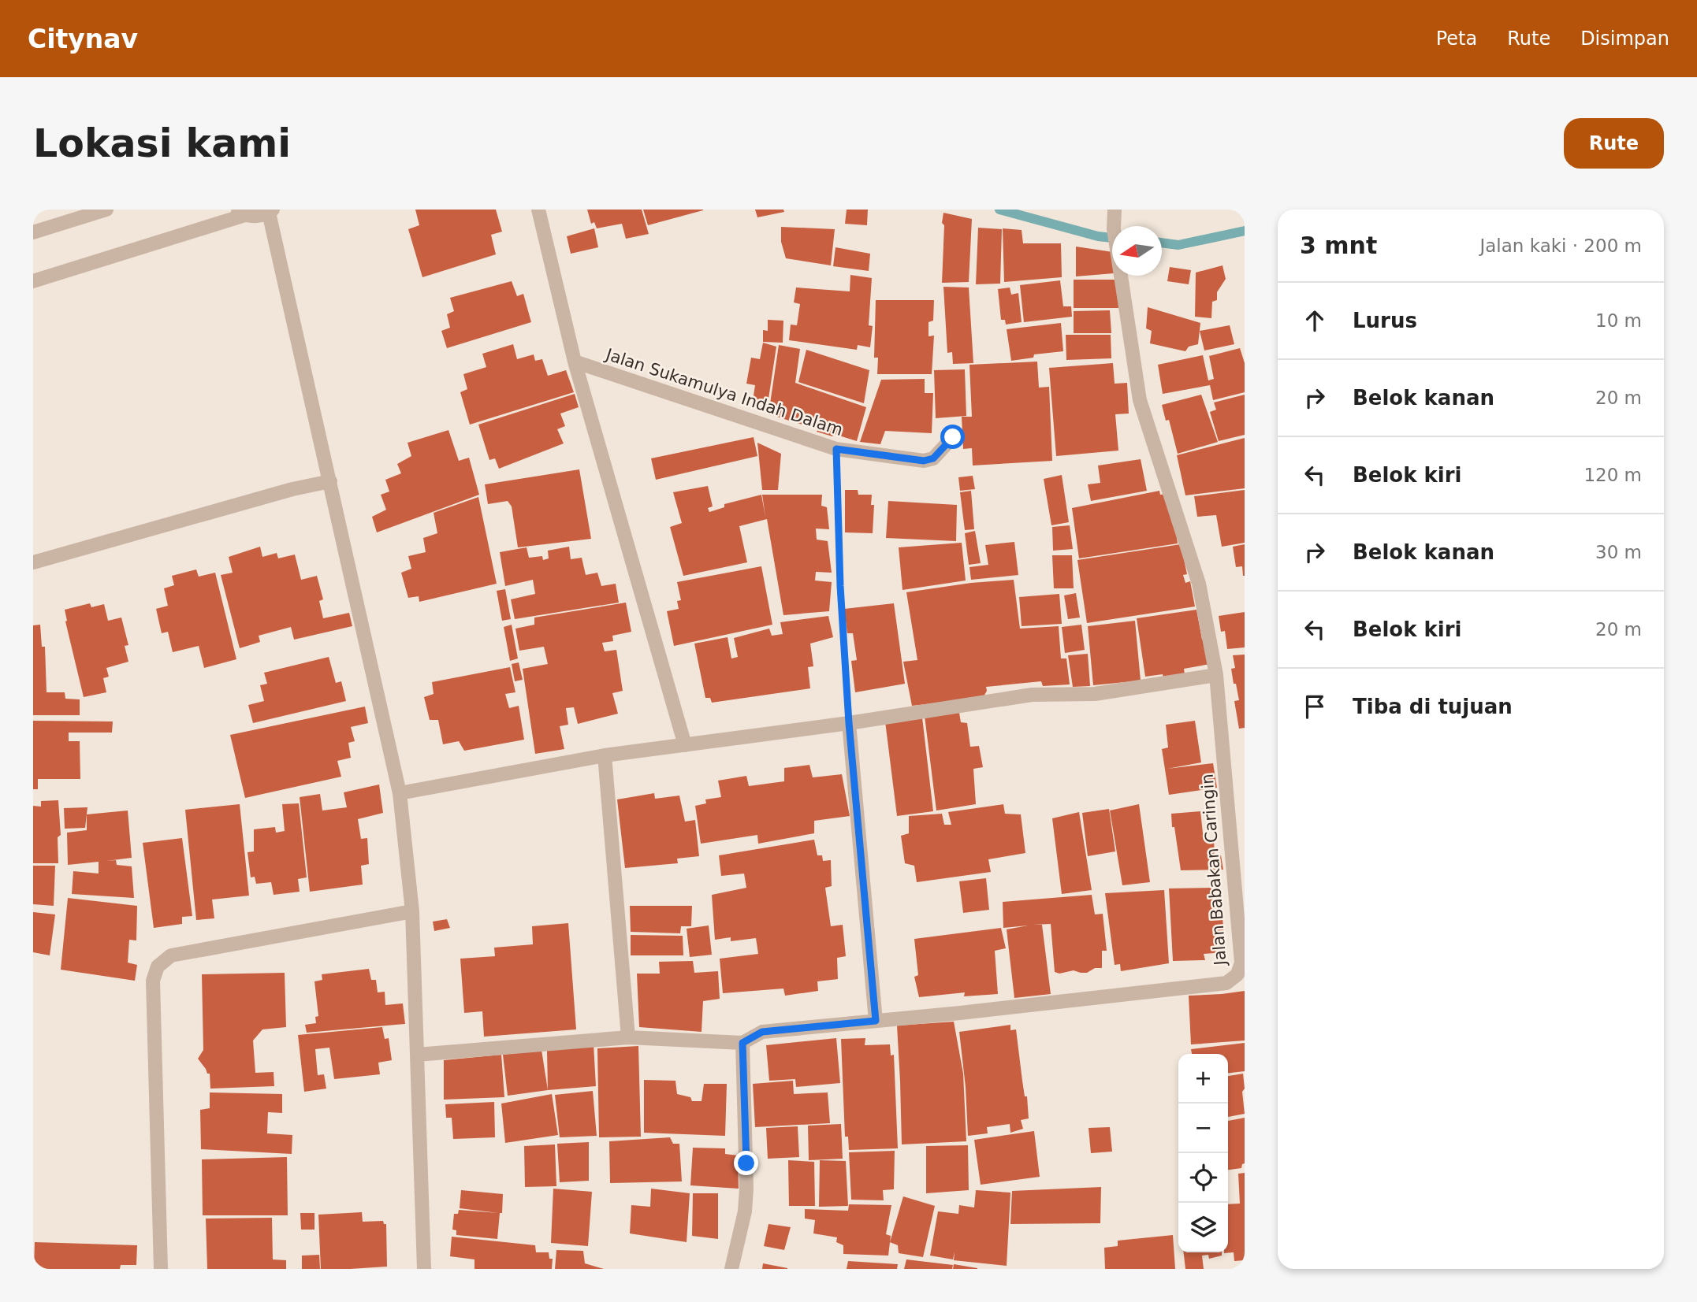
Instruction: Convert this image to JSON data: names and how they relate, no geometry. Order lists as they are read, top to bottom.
{
  "streets": {
    "street": ["Jalan Sukamulya Indah Dalam", "Jalan Babakan Caringin"]
  },
  "north": "left",
  "page": {
    "header": "Citynav",
    "nav": ["Peta", "Rute", "Disimpan"],
    "buttons": "Rute",
    "title": "Lokasi kami",
    "heading": ["3 mnt", "Jalan kaki · 200 m"],
    "list": [
      ["Lurus", "10 m"],
      ["Belok kanan", "20 m"],
      ["Belok kiri", "120 m"],
      ["Belok kanan", "30 m"],
      ["Belok kiri", "20 m"],
      "Tiba di tujuan"
    ],
    "map_buttons": ["+", "−"]
  }
}
